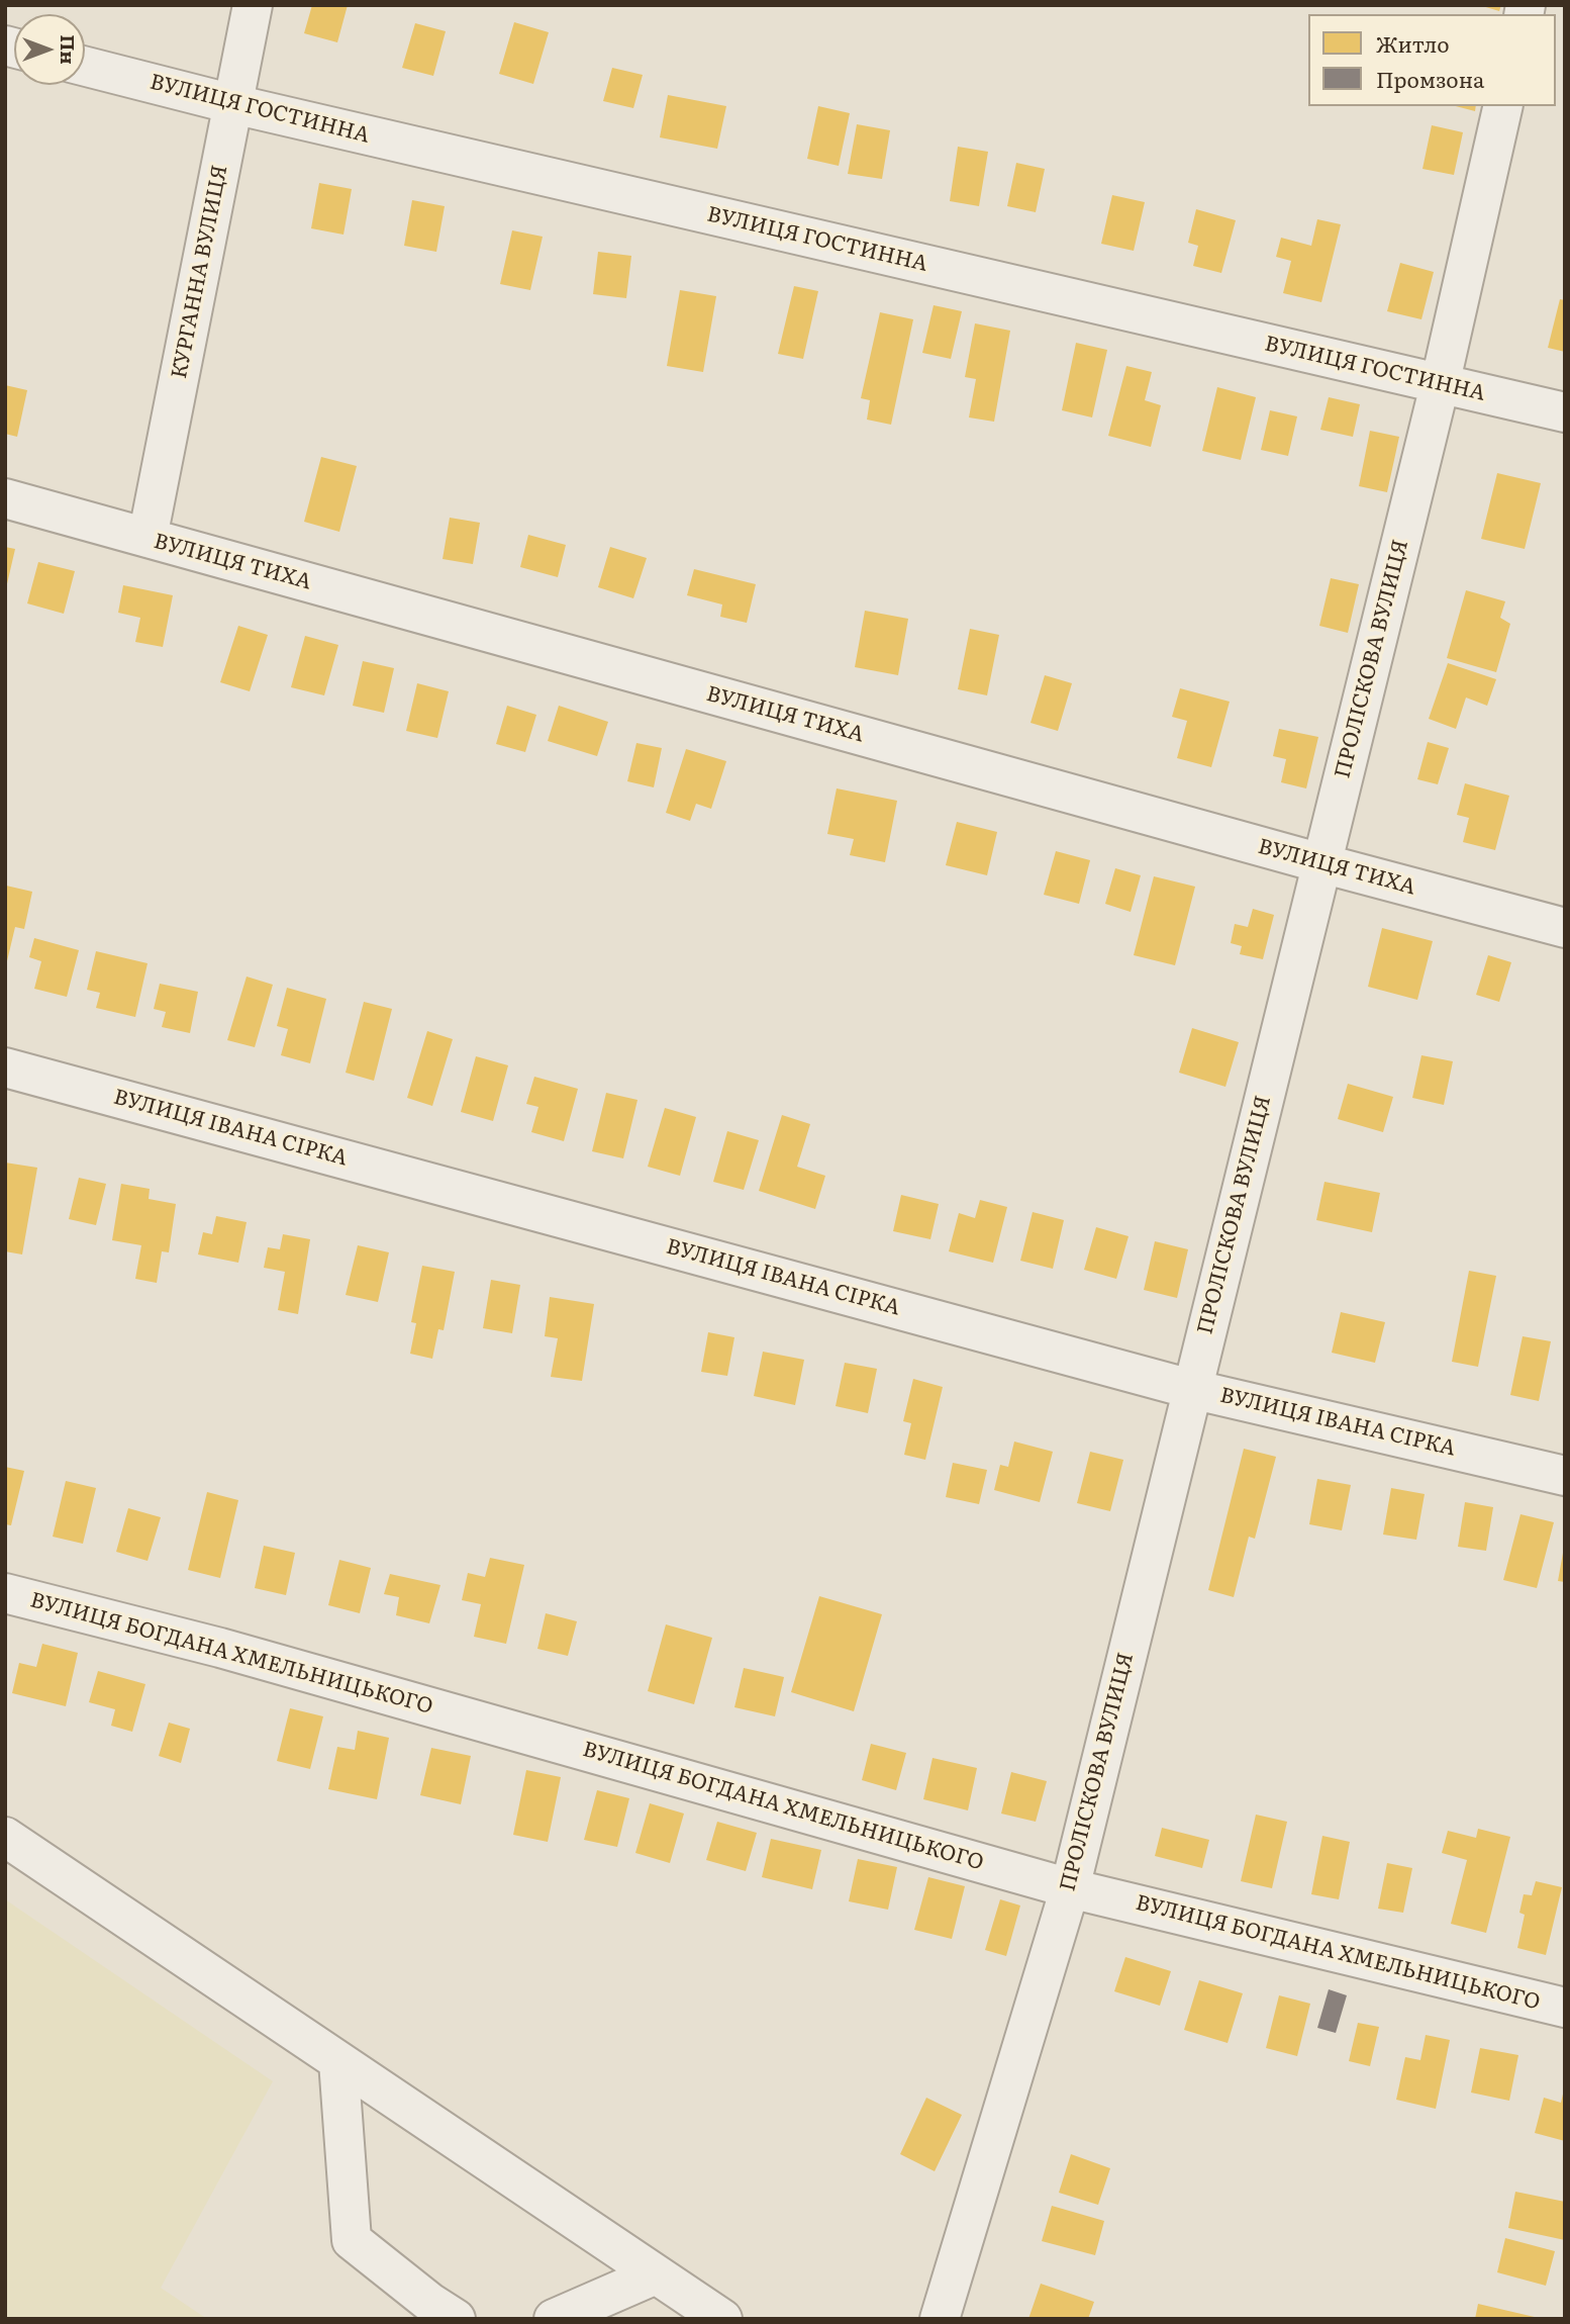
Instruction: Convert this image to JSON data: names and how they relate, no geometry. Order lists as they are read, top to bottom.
{
  "streets": {
    "street": [
      "ВУЛИЦЯ ГОСТИННА",
      "КУРГАННА ВУЛИЦЯ",
      "ВУЛИЦЯ ТИХА",
      "ПРОЛІСКОВА ВУЛИЦЯ",
      "ВУЛИЦЯ ІВАНА СІРКА",
      "ВУЛИЦЯ БОГДАНА ХМЕЛЬНИЦЬКОГО"
    ]
  },
  "crossings": [
    ["ВУЛИЦЯ ГОСТИННА", "КУРГАННА ВУЛИЦЯ"],
    ["ВУЛИЦЯ ГОСТИННА", "ПРОЛІСКОВА ВУЛИЦЯ"],
    ["КУРГАННА ВУЛИЦЯ", "ВУЛИЦЯ ТИХА"],
    ["ВУЛИЦЯ ТИХА", "ПРОЛІСКОВА ВУЛИЦЯ"],
    ["ПРОЛІСКОВА ВУЛИЦЯ", "ВУЛИЦЯ ІВАНА СІРКА"],
    ["ПРОЛІСКОВА ВУЛИЦЯ", "ВУЛИЦЯ БОГДАНА ХМЕЛЬНИЦЬКОГО"]
  ],
  "legend": ["Житло", "Промзона"],
  "north": "right"
}
